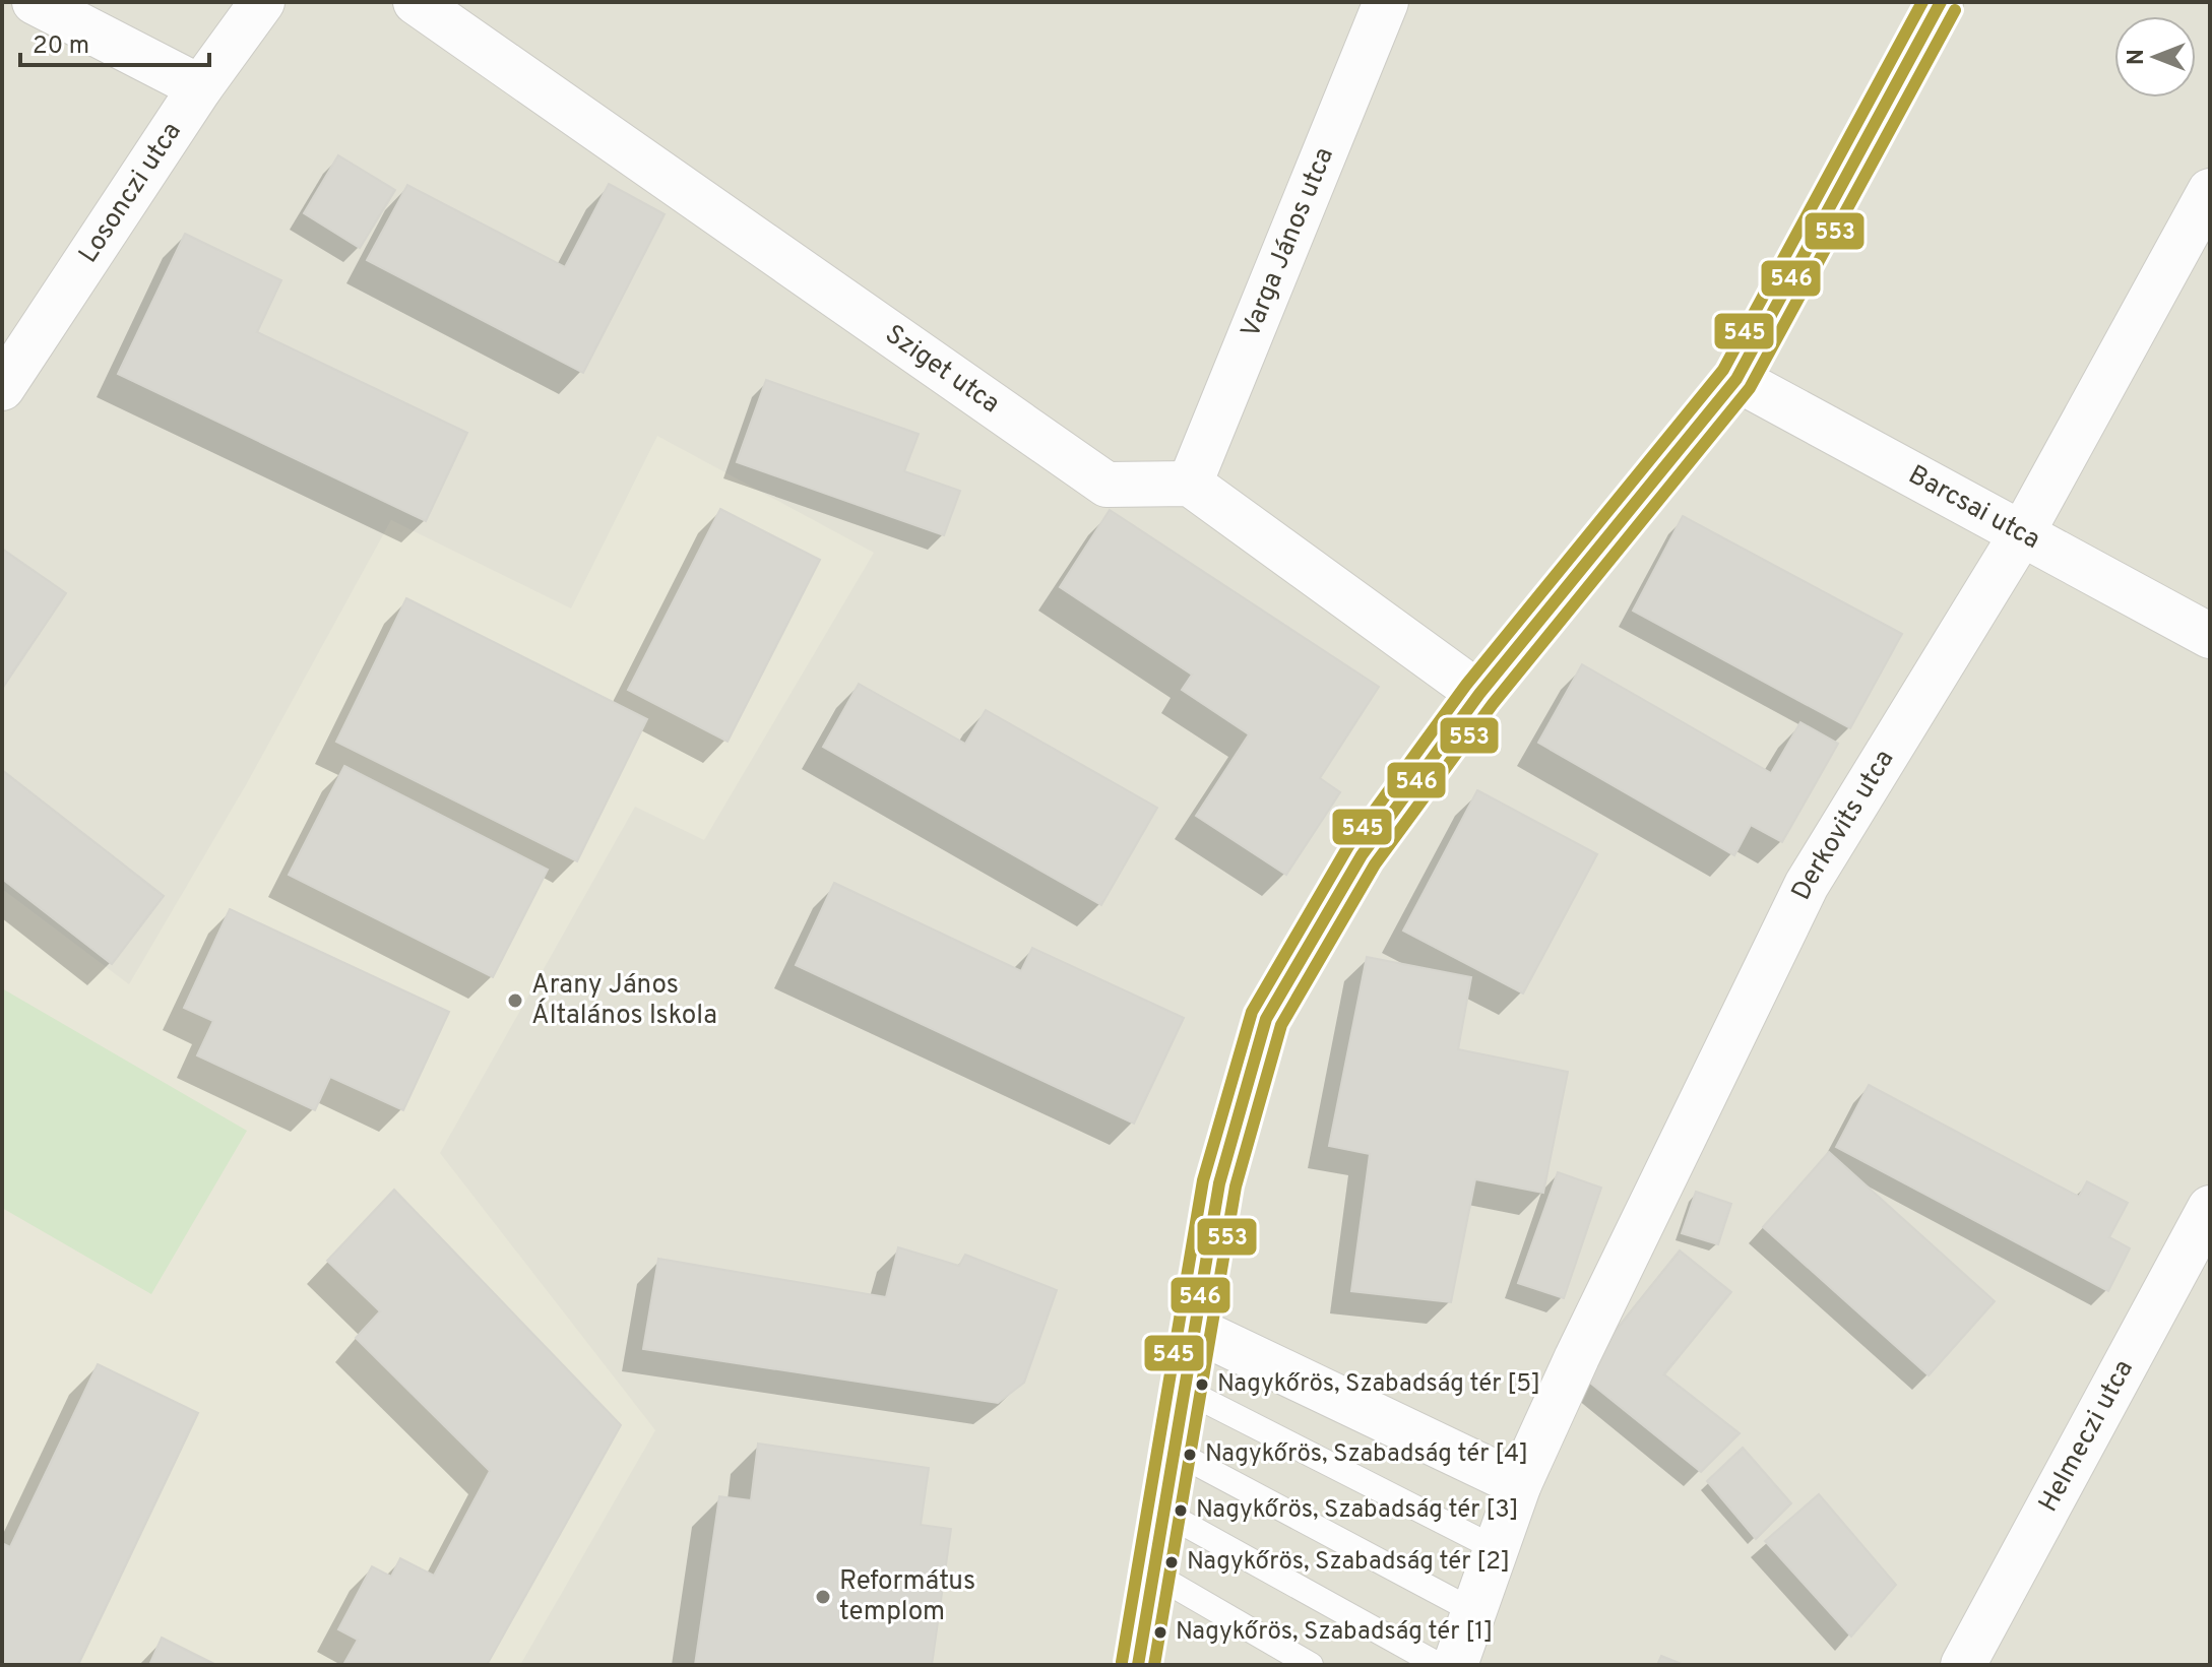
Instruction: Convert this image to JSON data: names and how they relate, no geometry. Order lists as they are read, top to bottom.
{
  "streets": {
    "street": [
      "Losonczi utca",
      "Varga János utca",
      "Sziget utca",
      "Barcsai utca",
      "Derkovits utca",
      "Helmeczi utca"
    ]
  },
  "crossings": [
    ["Varga János utca", "Sziget utca"],
    ["Barcsai utca", "Derkovits utca"]
  ],
  "places": [
    "Arany János Általános Iskola",
    "Nagykőrös, Szabadság tér [5]",
    "Nagykőrös, Szabadság tér [4]",
    "Nagykőrös, Szabadság tér [3]",
    "Nagykőrös, Szabadság tér [2]",
    "Református templom",
    "Nagykőrös, Szabadság tér [1]"
  ],
  "lines": ["transit line 546", "transit line 545", "transit line 553"],
  "scale_bar": "20 m",
  "north": "left"
}
